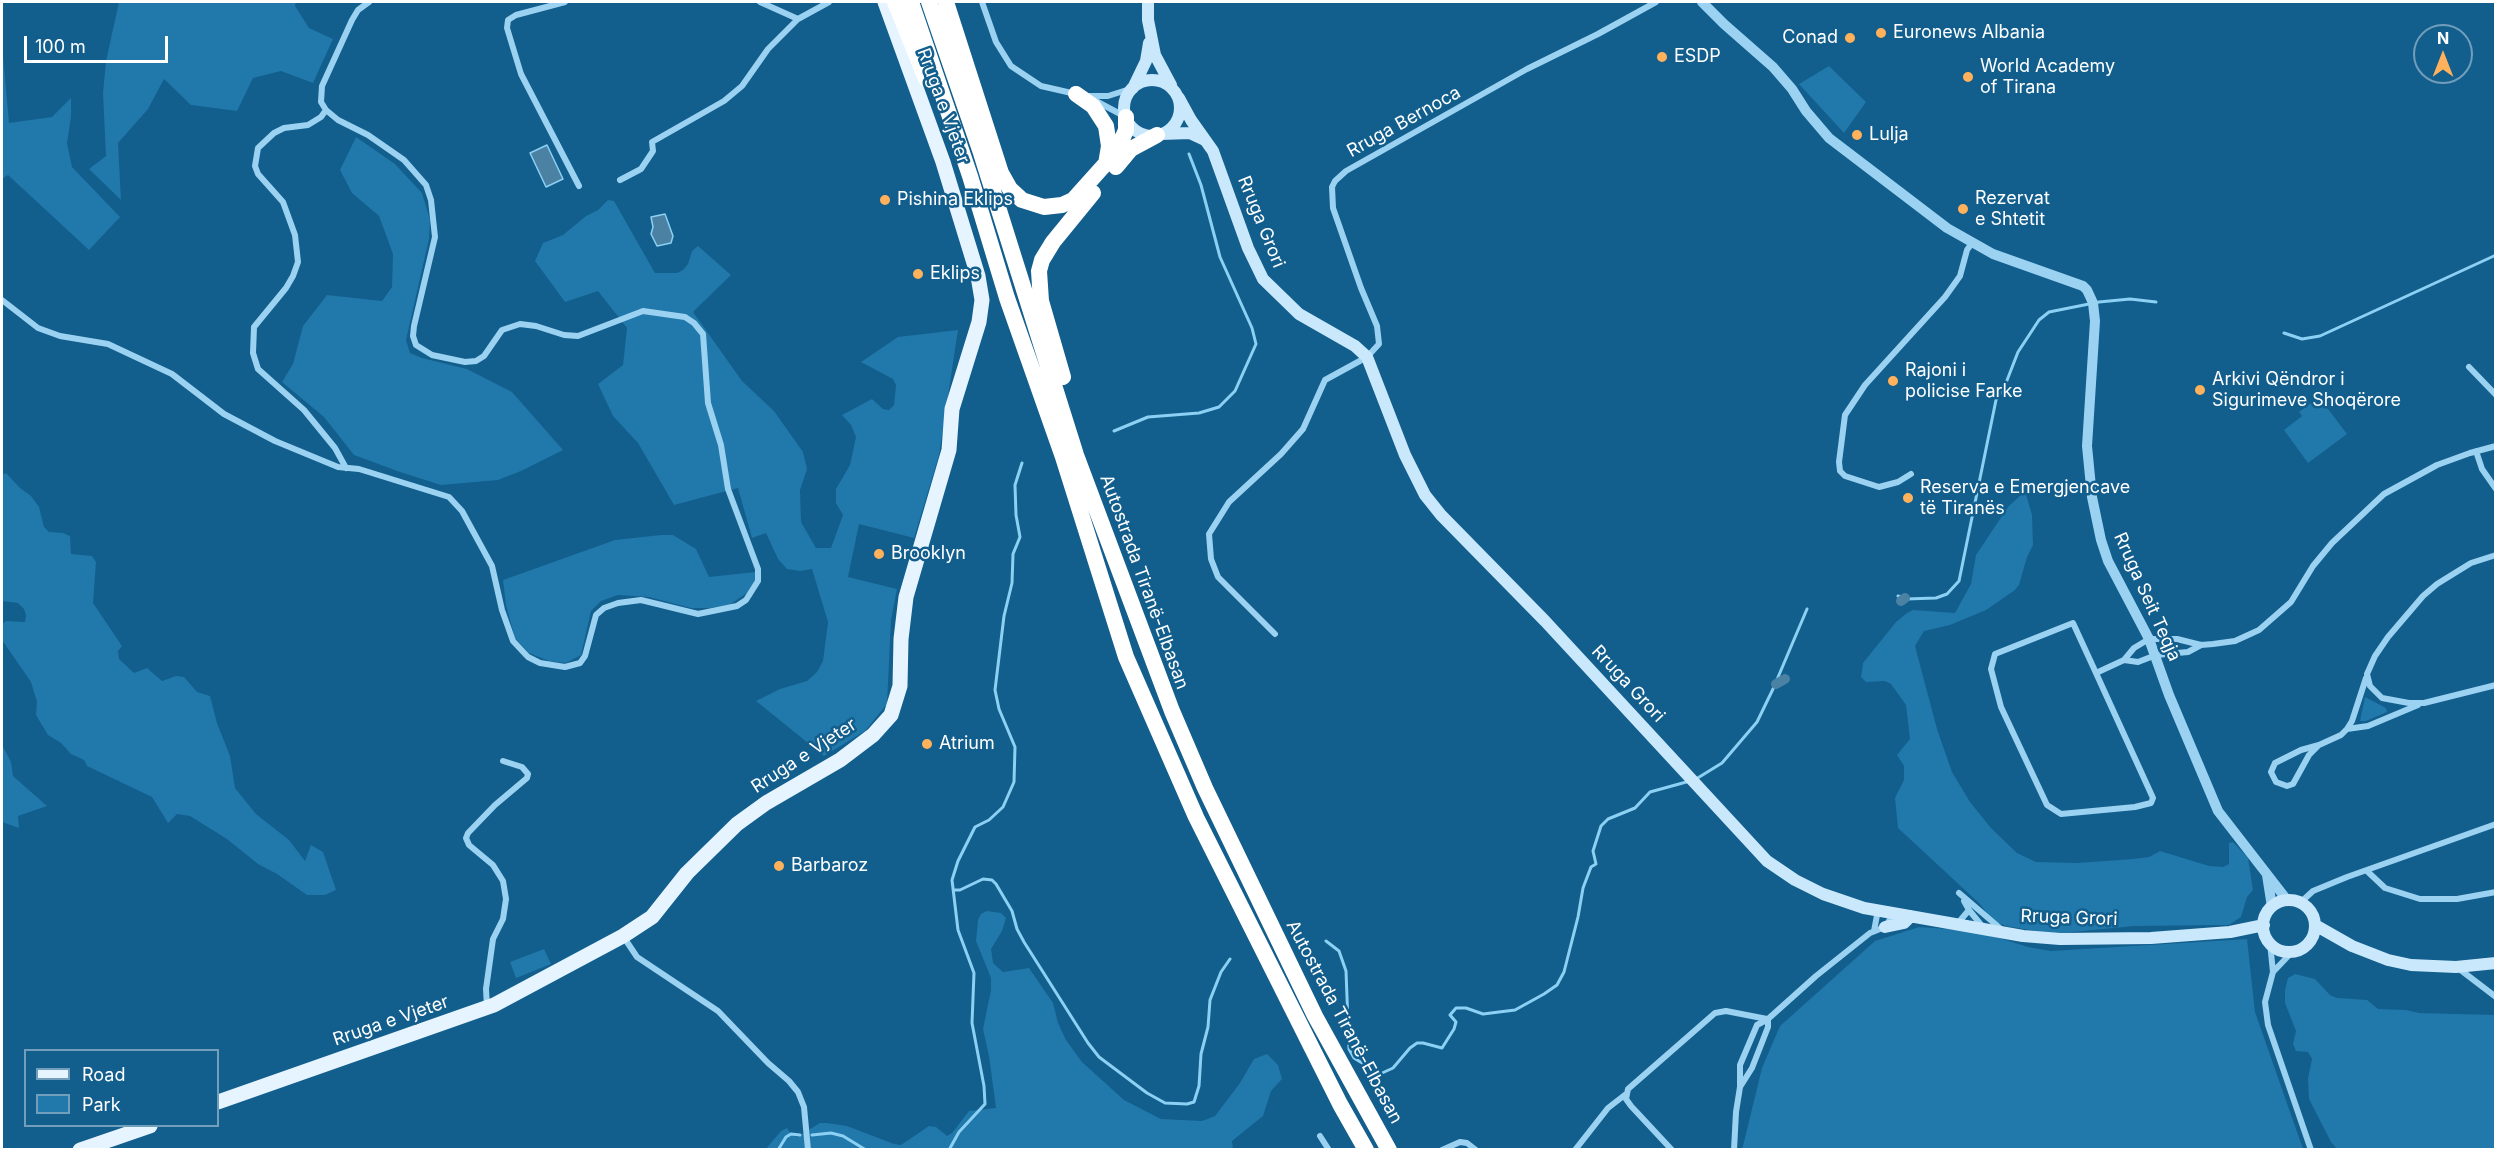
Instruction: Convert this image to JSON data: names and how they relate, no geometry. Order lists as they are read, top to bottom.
{
  "streets": {
    "highway": ["Autostrada Tiranë-Elbasan"],
    "main road": ["Rruga e Vjeter", "Rruga Grori"],
    "street": ["Rruga Bernoca", "Rruga Seit Teqja"]
  },
  "crossings": [
    ["Rruga Bernoca", "Rruga Grori"],
    ["Rruga Grori", "Rruga Seit Teqja"]
  ],
  "places": [
    "Euronews Albania",
    "Conad",
    "ESDP",
    "World Academy of Tirana",
    "Lulja",
    "Pishina Eklips",
    "Rezervat e Shtetit",
    "Eklips",
    "Rajoni i policise Farke",
    "Arkivi Qëndror i Sigurimeve Shoqërore",
    "Reserva e Emergjencave të Tiranës",
    "Brooklyn",
    "Atrium",
    "Barbaroz"
  ],
  "legend": ["Road", "Park"],
  "scale_bar": "100 m",
  "north": "top"
}
